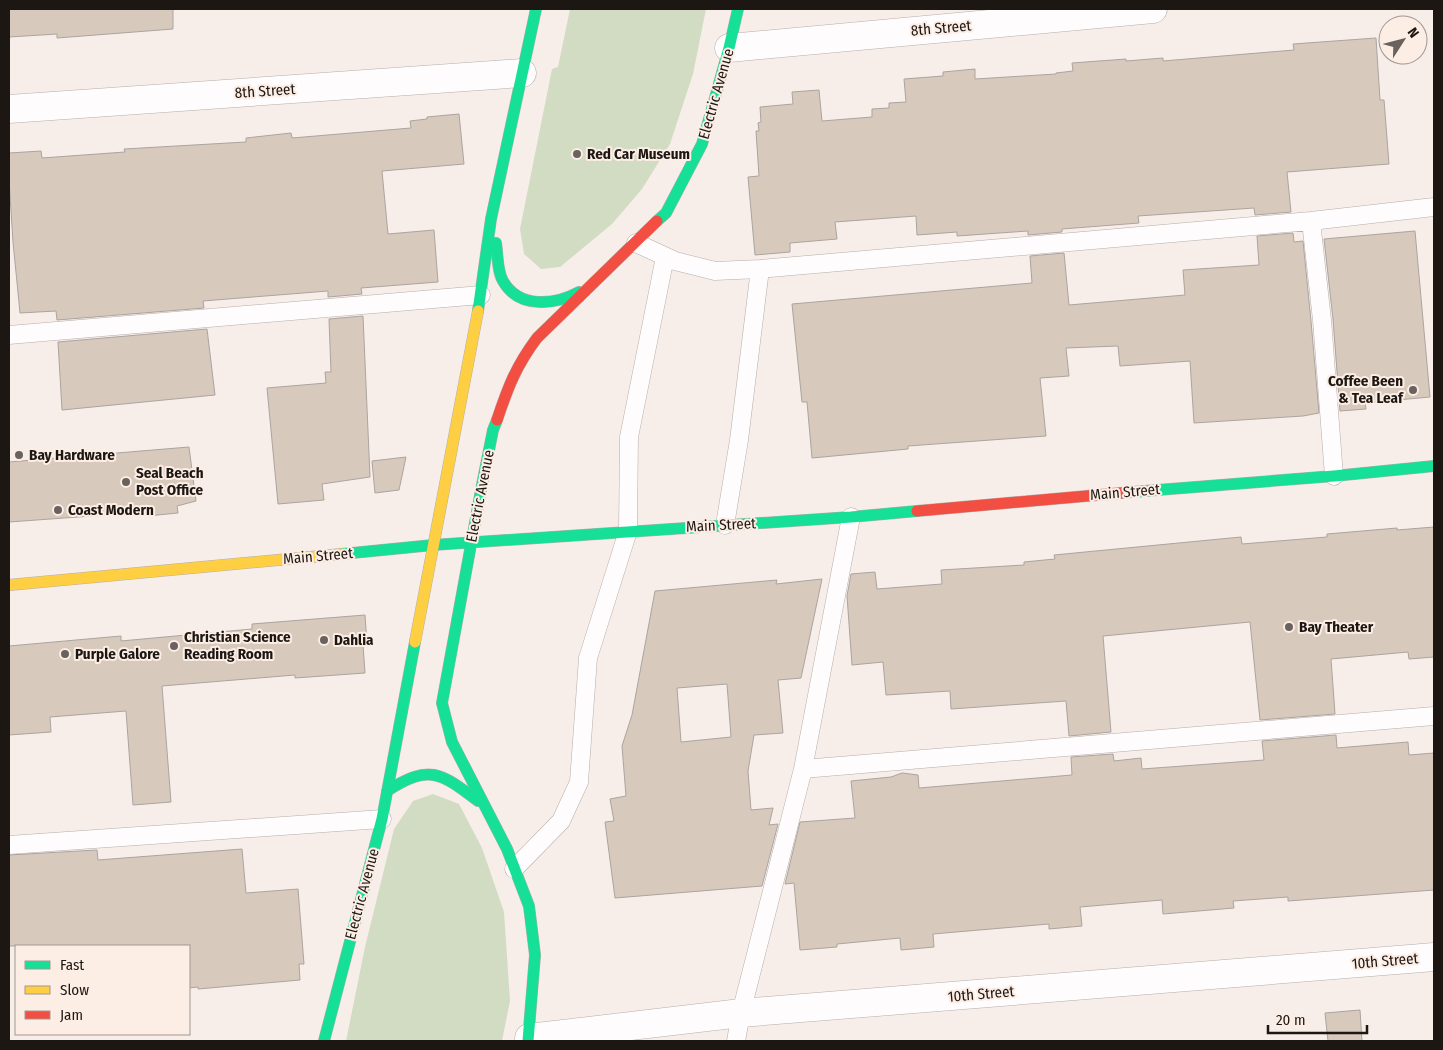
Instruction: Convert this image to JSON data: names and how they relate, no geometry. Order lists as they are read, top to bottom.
{
  "streets": {
    "main road": ["Electric Avenue", "Main Street"],
    "street": ["8th Street", "10th Street"]
  },
  "crossings": [
    ["8th Street", "Electric Avenue"],
    ["Electric Avenue", "Main Street"],
    ["Electric Avenue", "10th Street"]
  ],
  "places": [
    "Red Car Museum",
    "Coffee Been & Tea Leaf",
    "Bay Hardware",
    "Seal Beach Post Office",
    "Coast Modern",
    "Bay Theater",
    "Dahlia",
    "Christian Science Reading Room",
    "Purple Galore"
  ],
  "legend": ["Fast", "Slow", "Jam"],
  "scale_bar": "20 m",
  "north": "top right"
}
